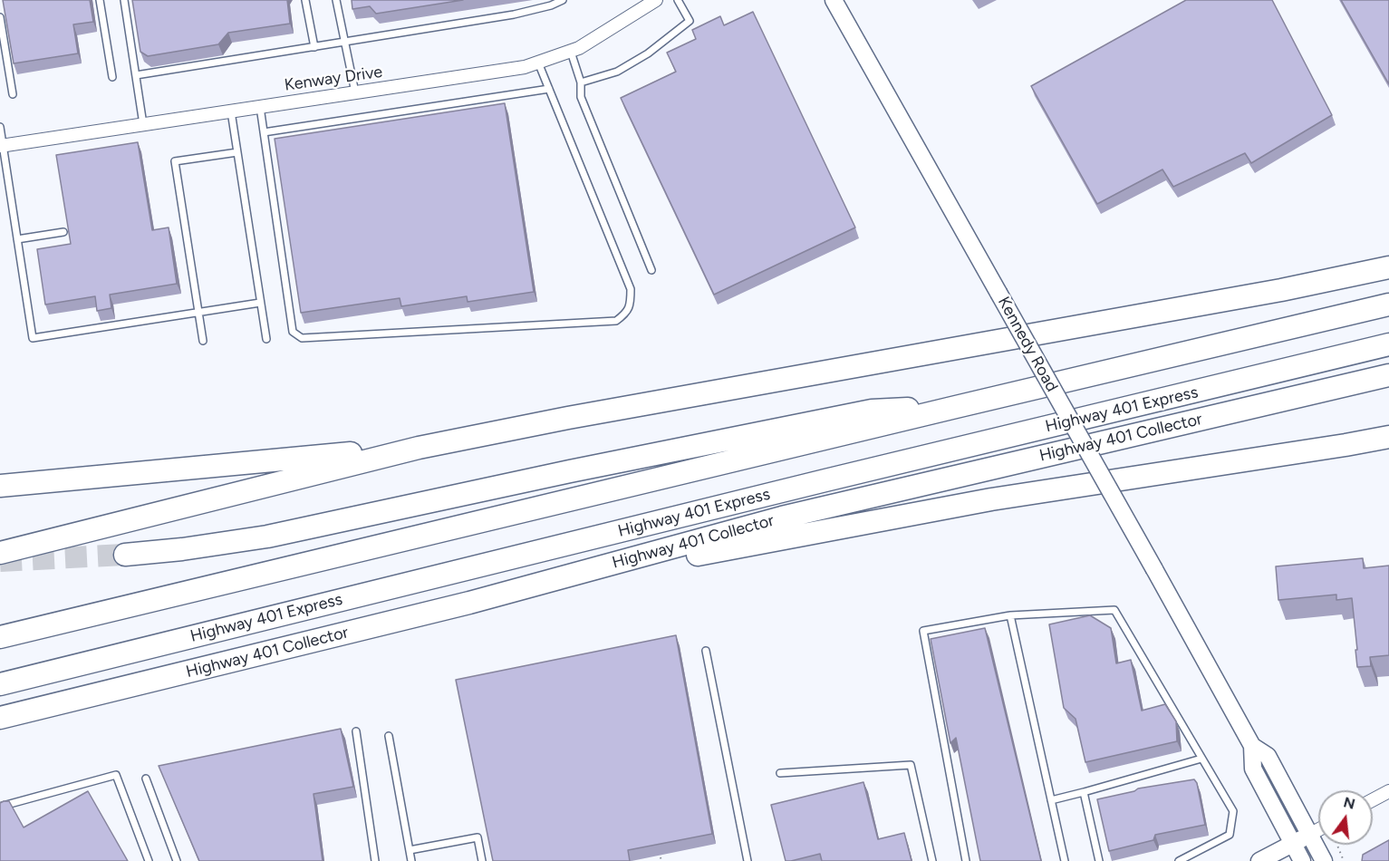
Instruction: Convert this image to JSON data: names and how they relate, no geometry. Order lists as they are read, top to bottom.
{
  "streets": {
    "highway": ["Highway 401 Express", "Highway 401 Collector"],
    "main road": ["Kennedy Road"],
    "street": ["Kenway Drive"]
  },
  "north": "top"
}
